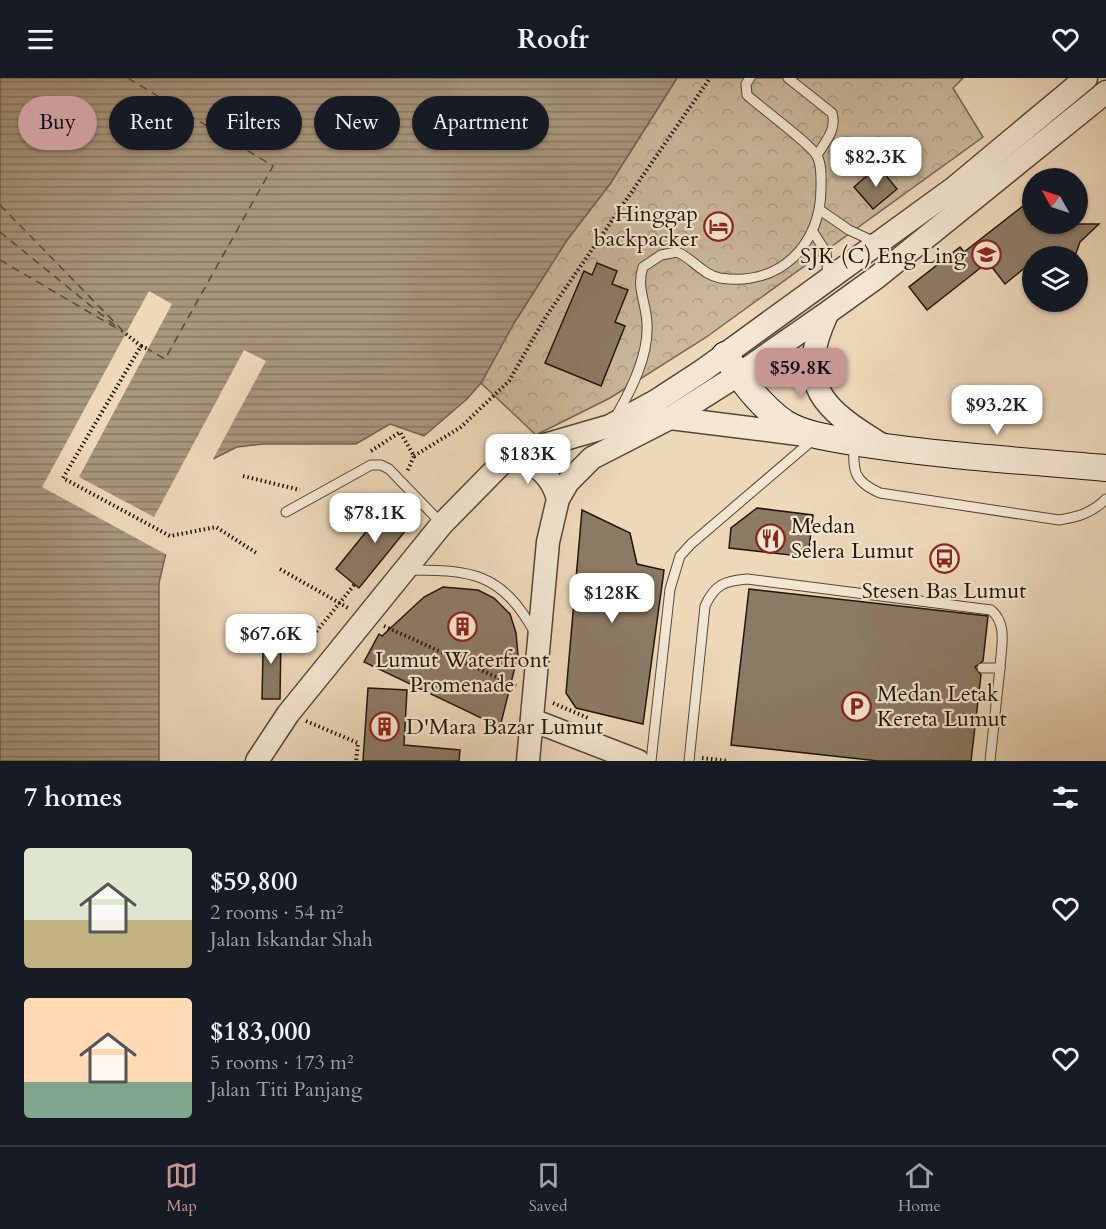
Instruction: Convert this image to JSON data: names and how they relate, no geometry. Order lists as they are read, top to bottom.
{
  "places": {
    "hotel": ["Hinggap backpacker"],
    "school or university": ["SJK (C) Eng Ling"],
    "restaurant": ["Medan Selera Lumut"],
    "bus stop": ["Stesen Bas Lumut"],
    "building": ["Lumut Waterfront Promenade", "D'Mara Bazar Lumut"],
    "parking": ["Medan Letak Kereta Lumut"]
  },
  "north": "top left",
  "page": {
    "header": "Roofr",
    "chip": [
      "Buy",
      "Rent",
      "Filters",
      "New",
      "Apartment"
    ],
    "price": [
      "$82.3K",
      "$59.8K",
      "$93.2K",
      "$183K",
      "$78.1K",
      "$128K",
      "$67.6K"
    ],
    "heading": "7 homes",
    "list": [
      {
        "name": "$59,800",
        "note": "2 rooms · 54 m² · Jalan Iskandar Shah"
      },
      {
        "name": "$183,000",
        "note": "5 rooms · 173 m² · Jalan Titi Panjang"
      }
    ],
    "tabs": ["Map", "Saved", "Home"]
  }
}
